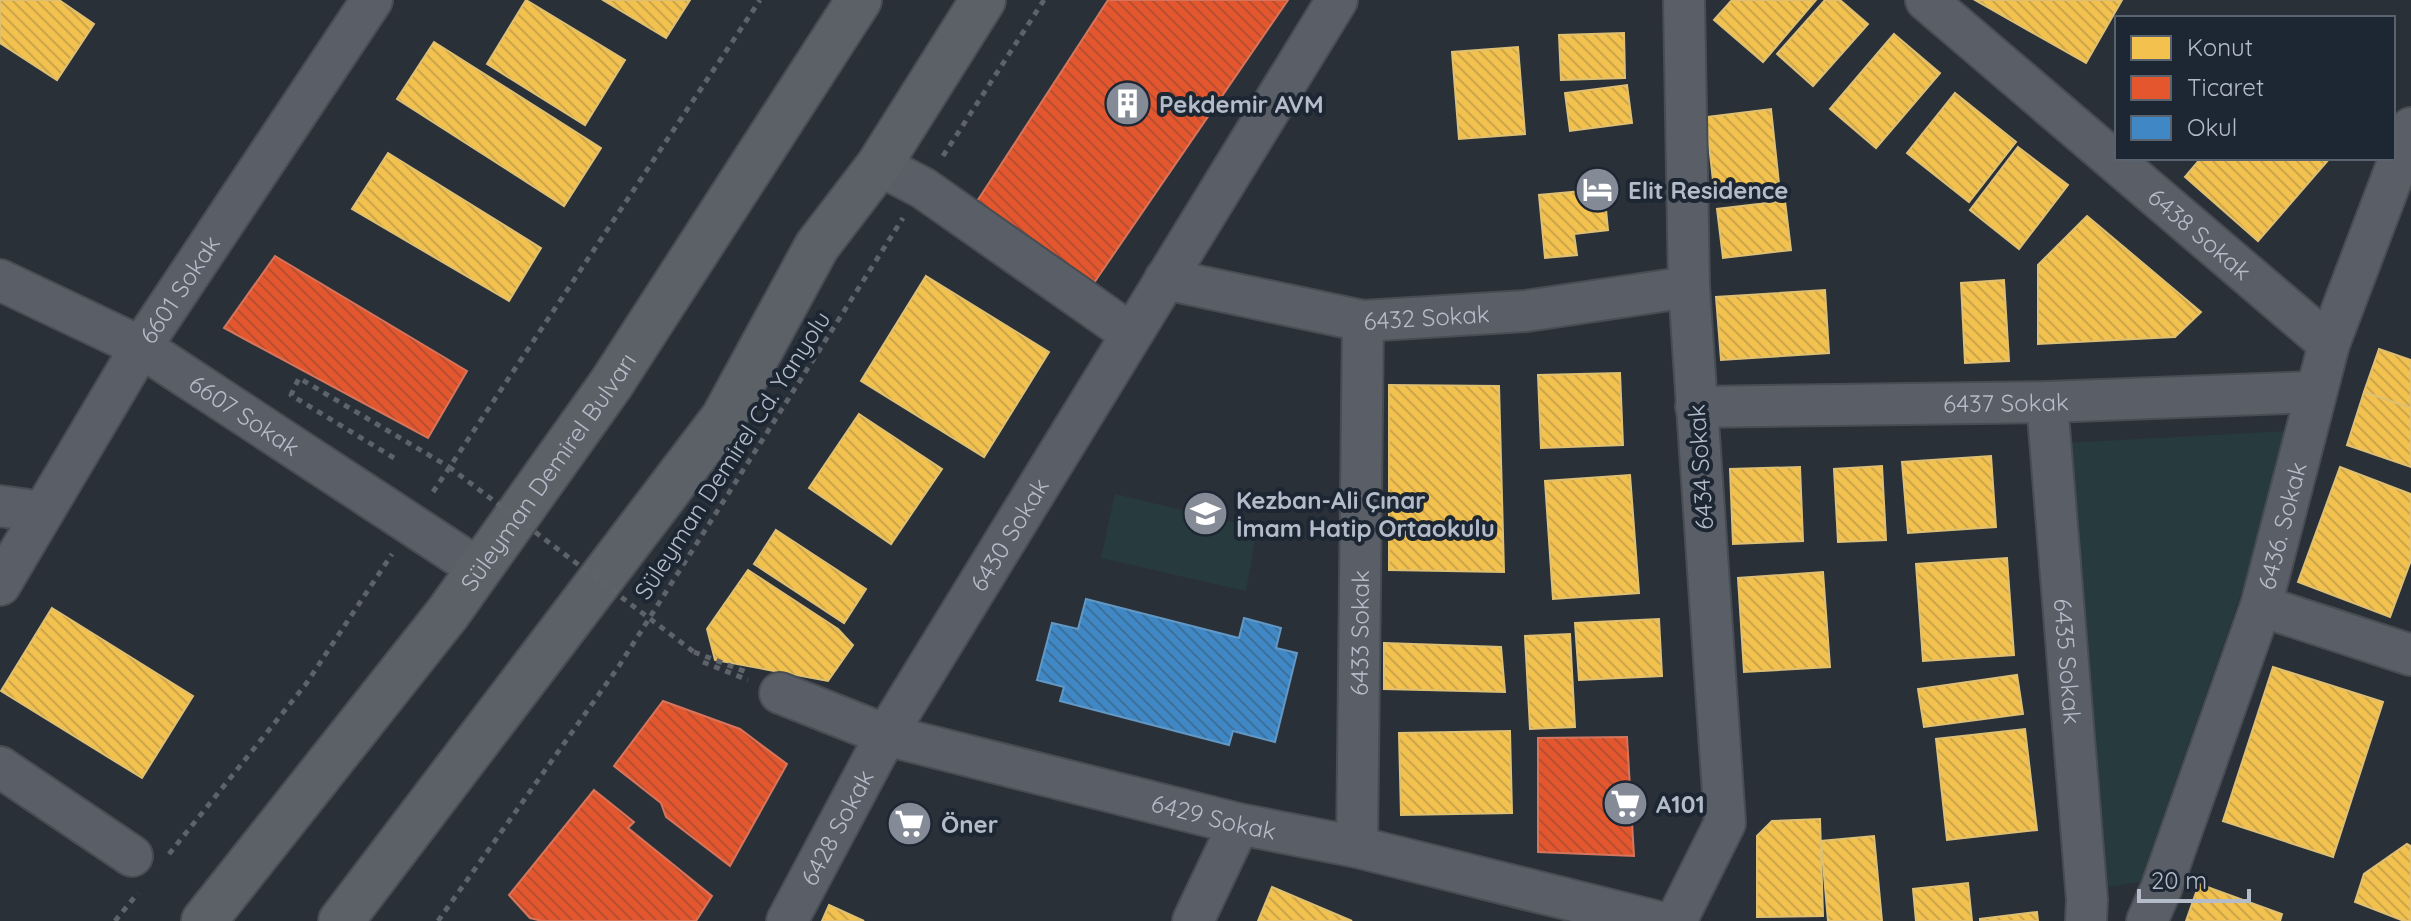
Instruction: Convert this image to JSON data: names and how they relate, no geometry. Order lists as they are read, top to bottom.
{
  "streets": {
    "main road": ["Süleyman Demirel Bulvarı"],
    "street": [
      "6438 Sokak",
      "6601 Sokak",
      "6432 Sokak",
      "6437 Sokak",
      "6607 Sokak",
      "6434 Sokak",
      "6436. Sokak",
      "6430 Sokak",
      "6433 Sokak",
      "6435 Sokak",
      "6429 Sokak",
      "6428 Sokak"
    ],
    "path": ["Süleyman Demirel Cd. Yanyolu"]
  },
  "crossings": [
    ["6438 Sokak", "6436. Sokak"],
    ["6601 Sokak", "6607 Sokak"],
    ["6432 Sokak", "6434 Sokak"],
    ["6432 Sokak", "6430 Sokak"],
    ["6432 Sokak", "6433 Sokak"],
    ["6437 Sokak", "6434 Sokak"],
    ["6437 Sokak", "6436. Sokak"],
    ["6437 Sokak", "6435 Sokak"],
    ["6607 Sokak", "Süleyman Demirel Bulvarı"],
    ["6430 Sokak", "6429 Sokak"],
    ["6430 Sokak", "6428 Sokak"],
    ["6433 Sokak", "6429 Sokak"],
    ["6429 Sokak", "6428 Sokak"]
  ],
  "places": {
    "building": ["Pekdemir AVM"],
    "hotel": ["Elit Residence"],
    "school or university": ["Kezban-Ali Çınar İmam Hatip Ortaokulu"],
    "supermarket": ["A101", "Öner"]
  },
  "legend": ["Konut", "Ticaret", "Okul"],
  "scale_bar": "20 m"
}
